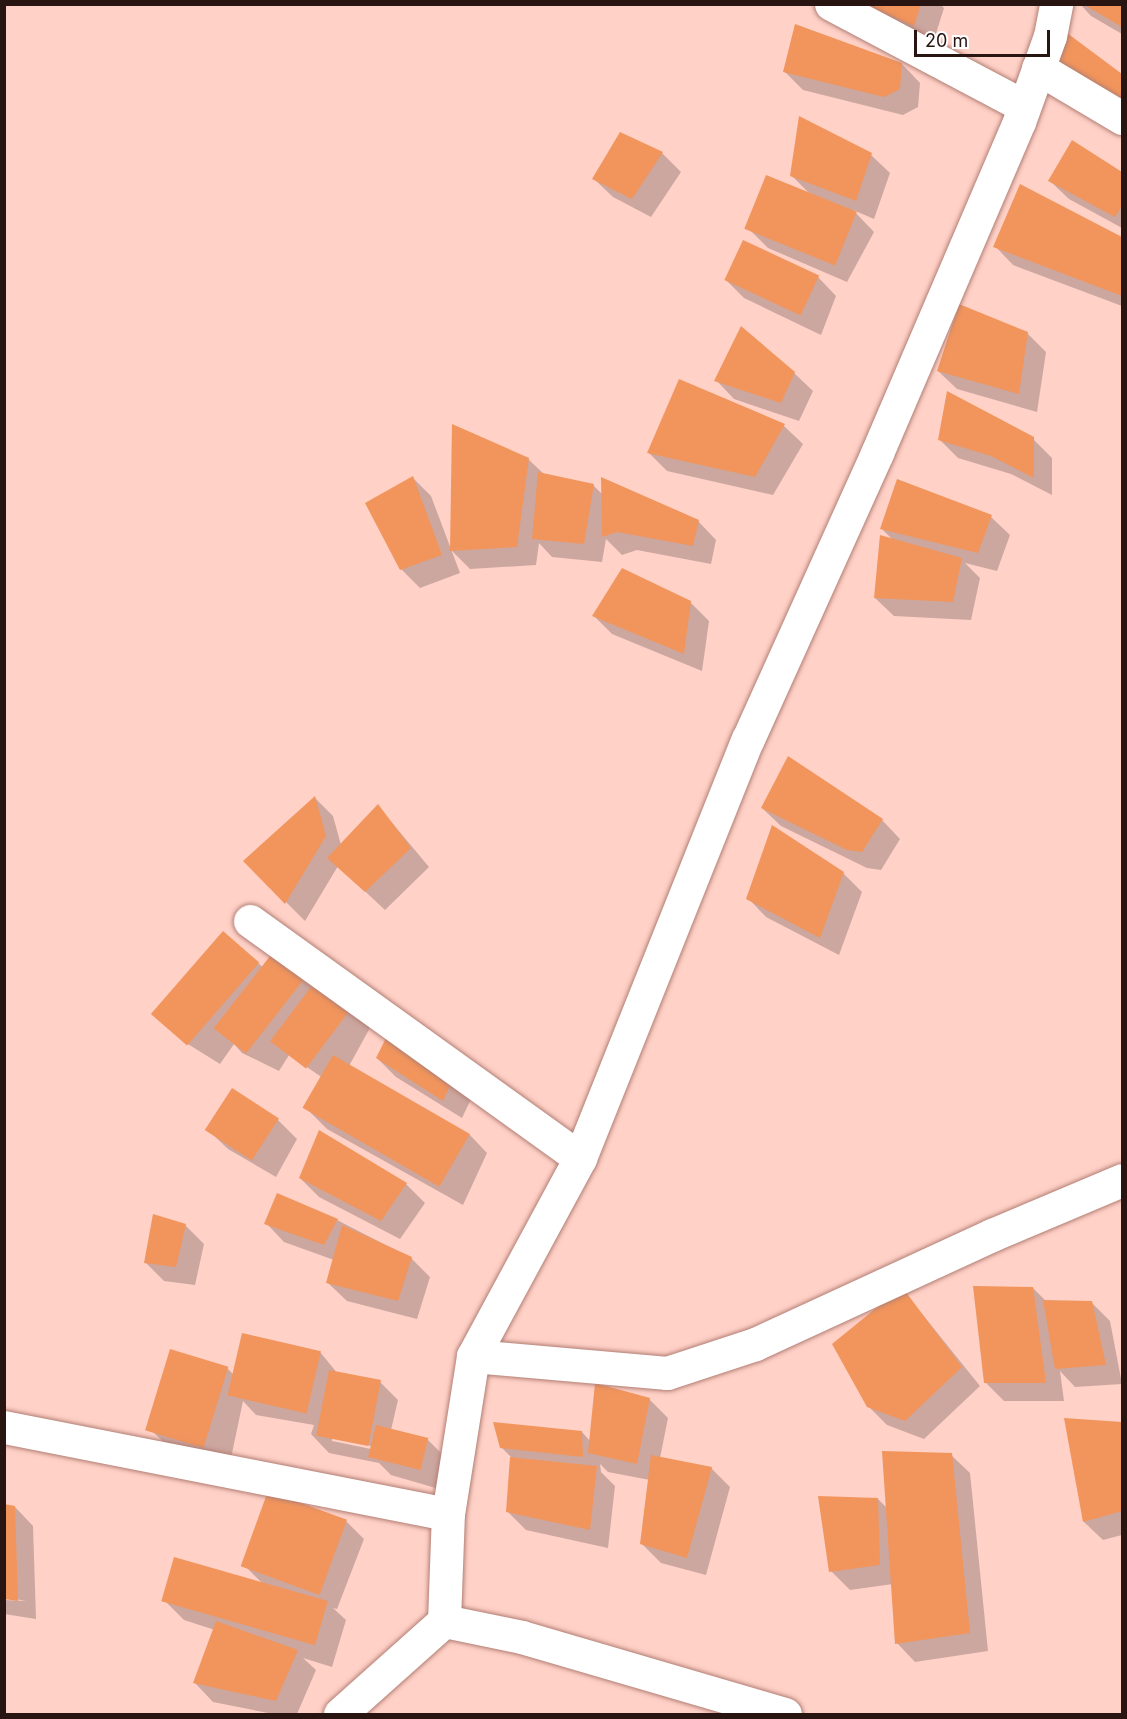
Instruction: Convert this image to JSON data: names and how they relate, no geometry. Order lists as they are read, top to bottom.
{
  "scale_bar": "20 m"
}
